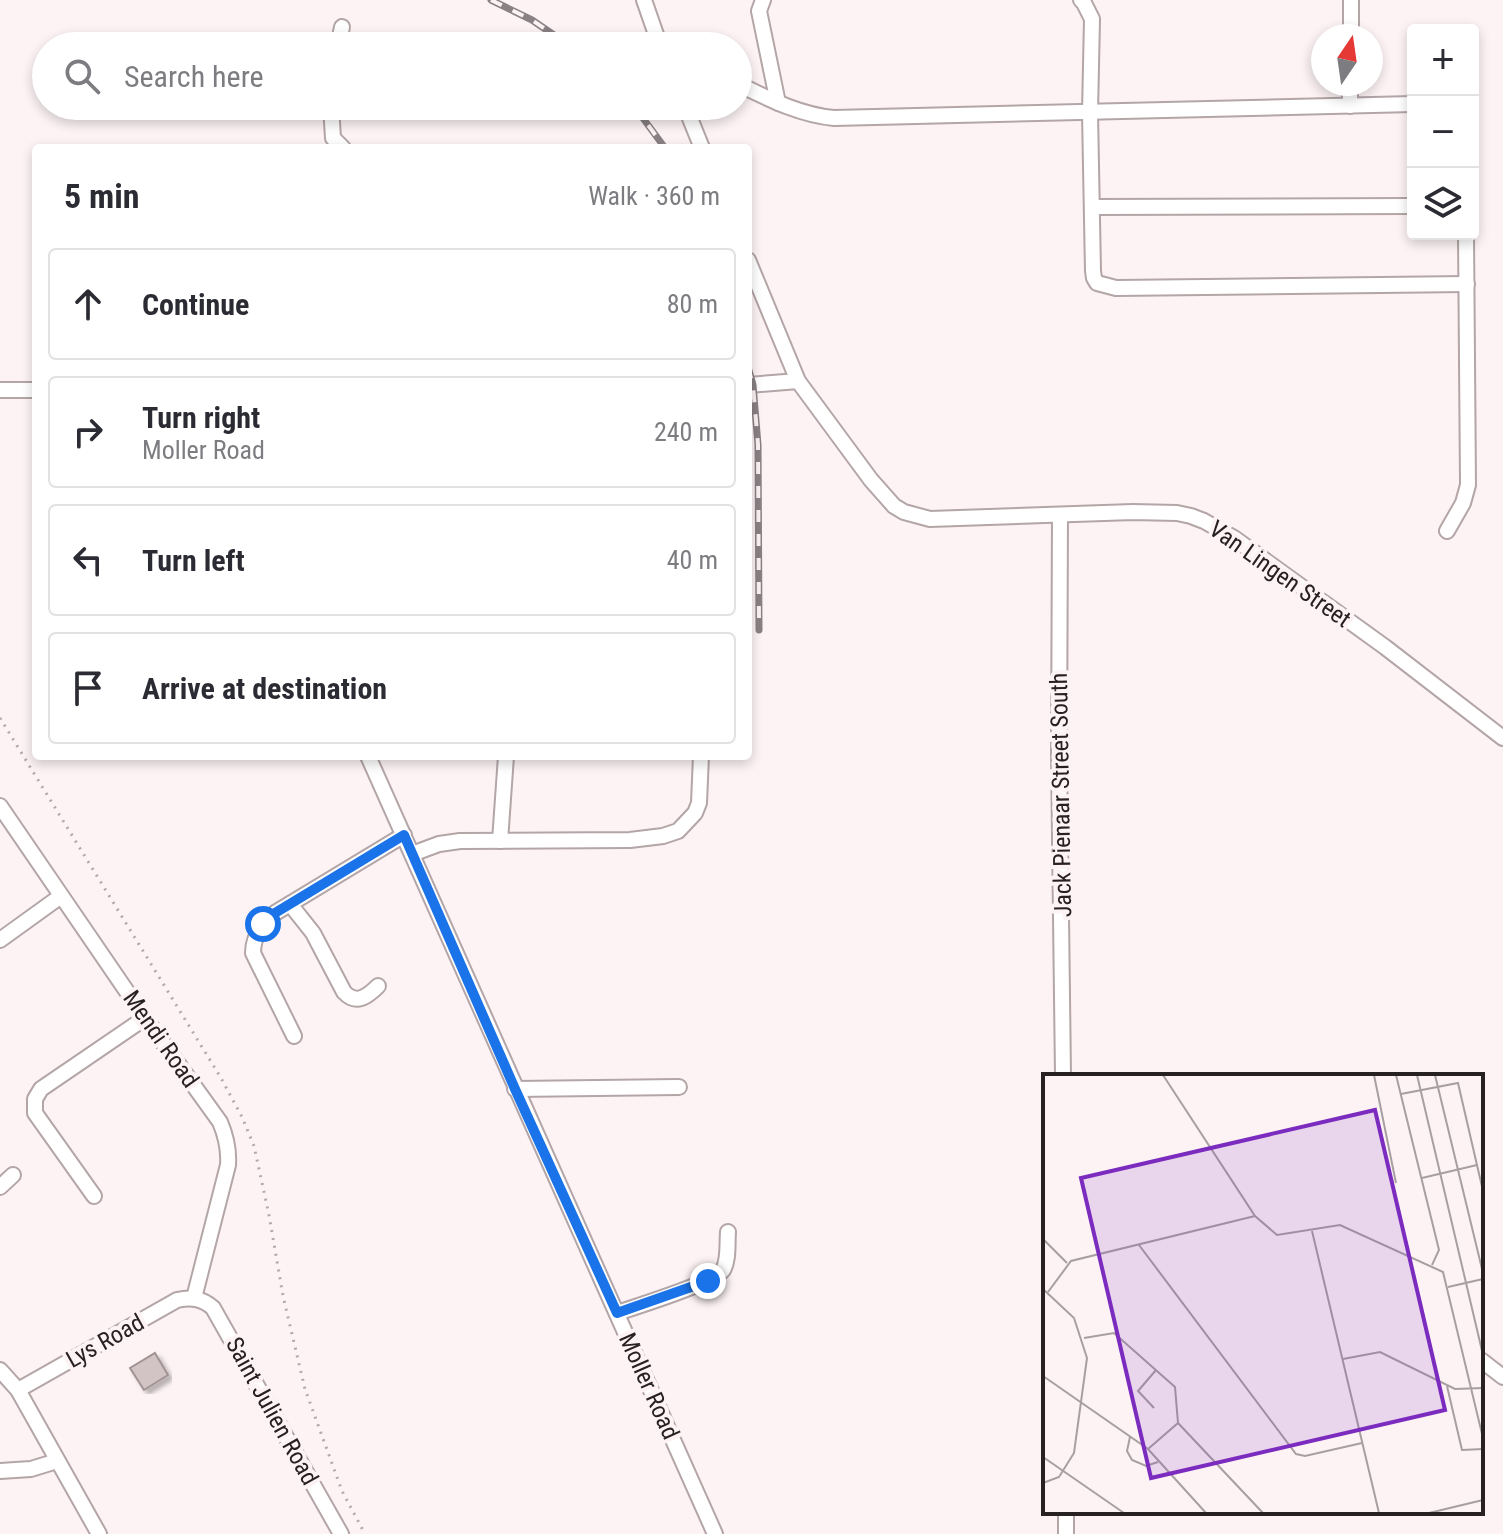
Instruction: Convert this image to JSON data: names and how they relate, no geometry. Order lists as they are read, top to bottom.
{
  "streets": {
    "street": [
      "Van Lingen Street",
      "Jack Pienaar Street South",
      "Mendi Road",
      "Lys Road",
      "Moller Road",
      "Saint Julien Road"
    ]
  },
  "crossings": [
    ["Van Lingen Street", "Jack Pienaar Street South"],
    ["Mendi Road", "Lys Road"],
    ["Mendi Road", "Saint Julien Road"],
    ["Lys Road", "Saint Julien Road"]
  ],
  "north": "top",
  "page": {
    "map_buttons": ["+", "−"],
    "search": "Search here",
    "heading": ["5 min", "Walk · 360 m"],
    "list": [
      ["Continue", "80 m"],
      ["Turn right", "Moller Road", "240 m"],
      ["Turn left", "40 m"],
      "Arrive at destination"
    ]
  }
}
